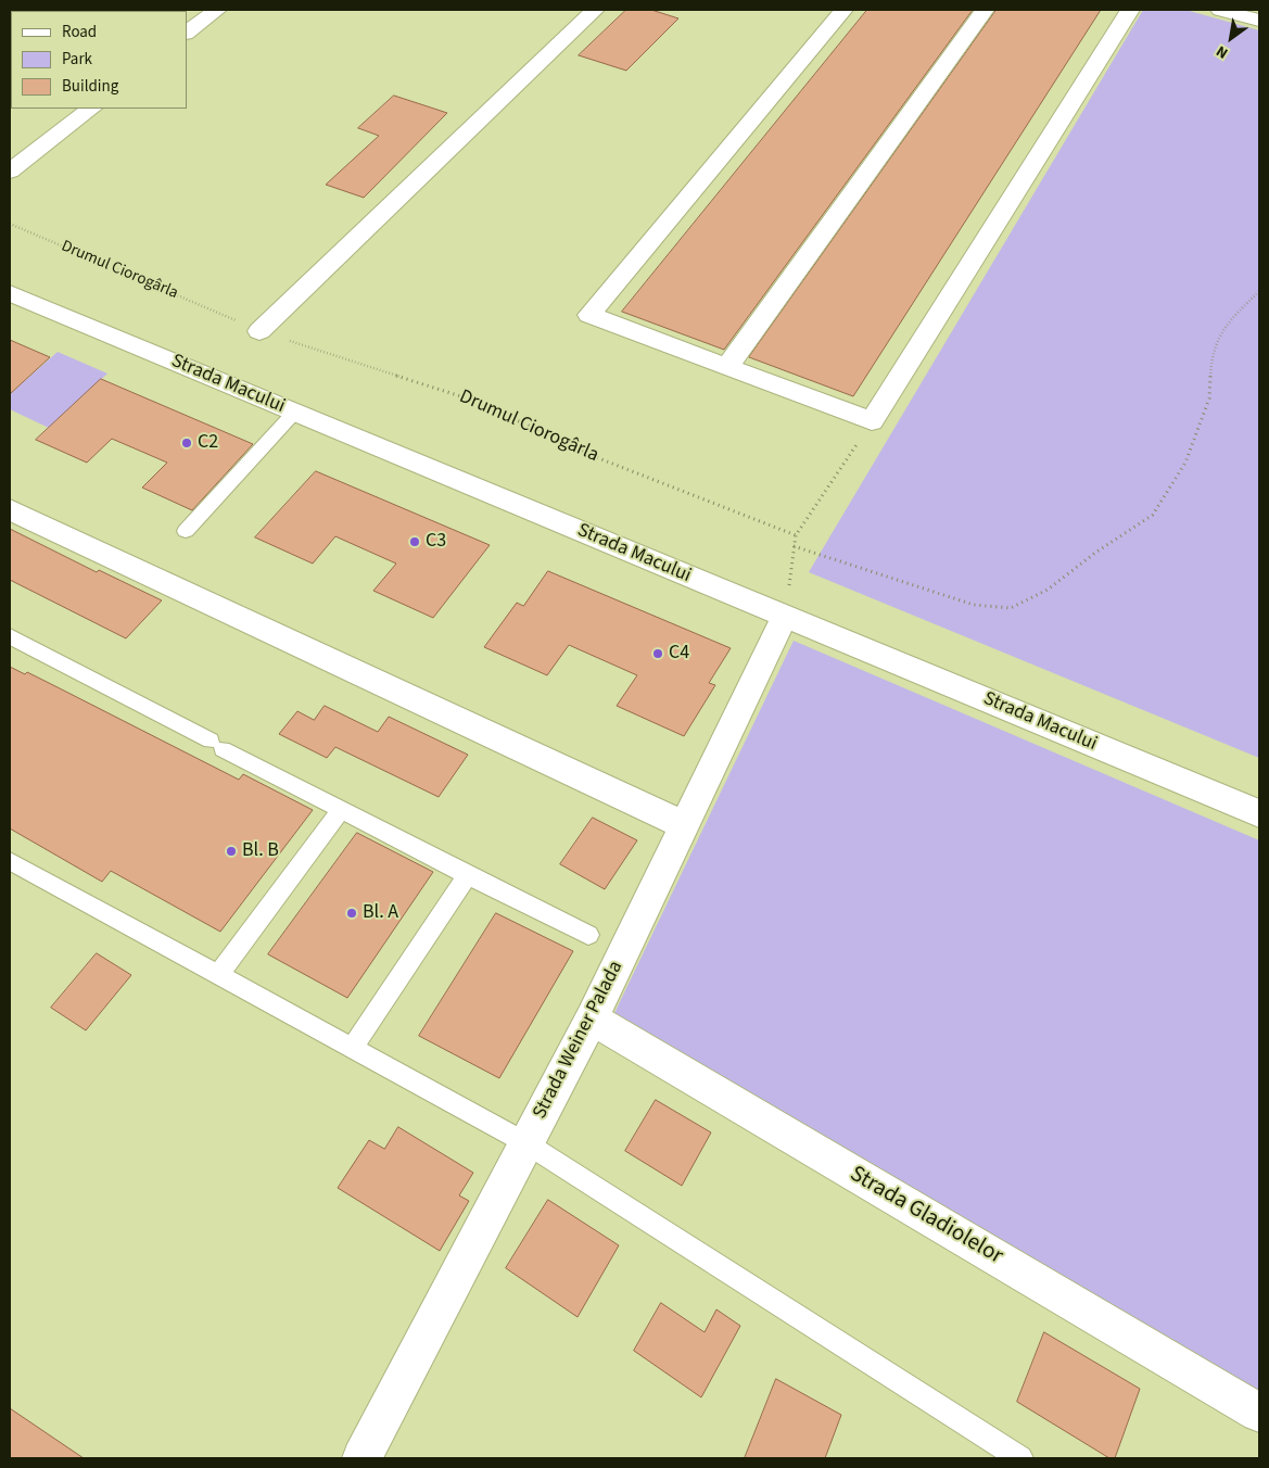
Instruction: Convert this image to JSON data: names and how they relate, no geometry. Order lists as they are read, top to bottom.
{
  "streets": {
    "street": ["Strada Macului", "Strada Weiner Palada", "Strada Gladiolelor"],
    "path": ["Drumul Ciorogârla"]
  },
  "crossings": [
    ["Strada Macului", "Strada Weiner Palada"],
    ["Strada Weiner Palada", "Strada Gladiolelor"]
  ],
  "places": [
    "C2",
    "C3",
    "C4",
    "Bl. B",
    "Bl. A"
  ],
  "legend": ["Road", "Park", "Building"],
  "north": "bottom left"
}
